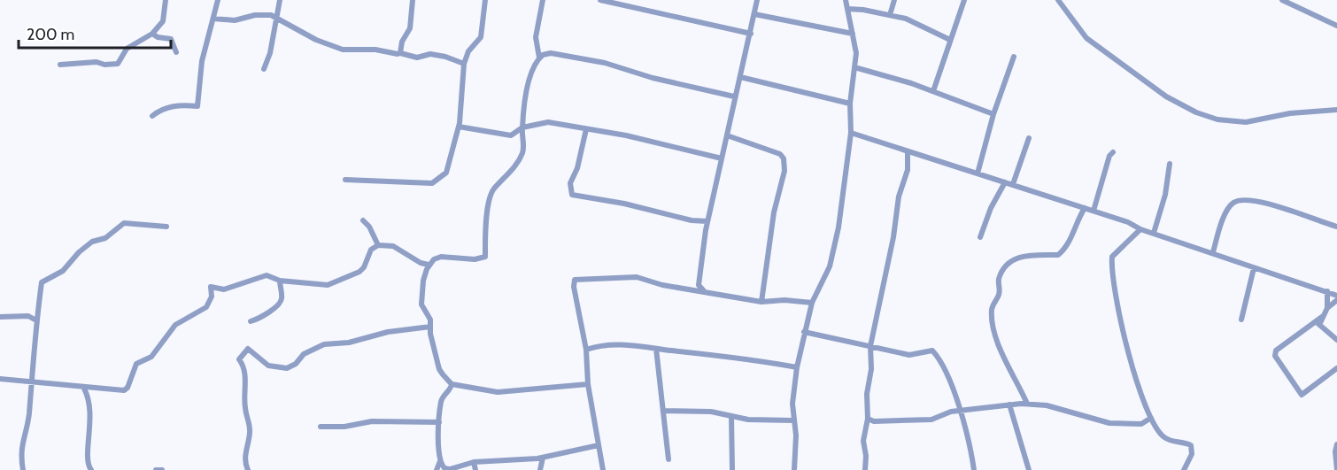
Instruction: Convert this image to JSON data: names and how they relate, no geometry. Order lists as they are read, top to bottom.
{
  "scale_bar": "200 m"
}
